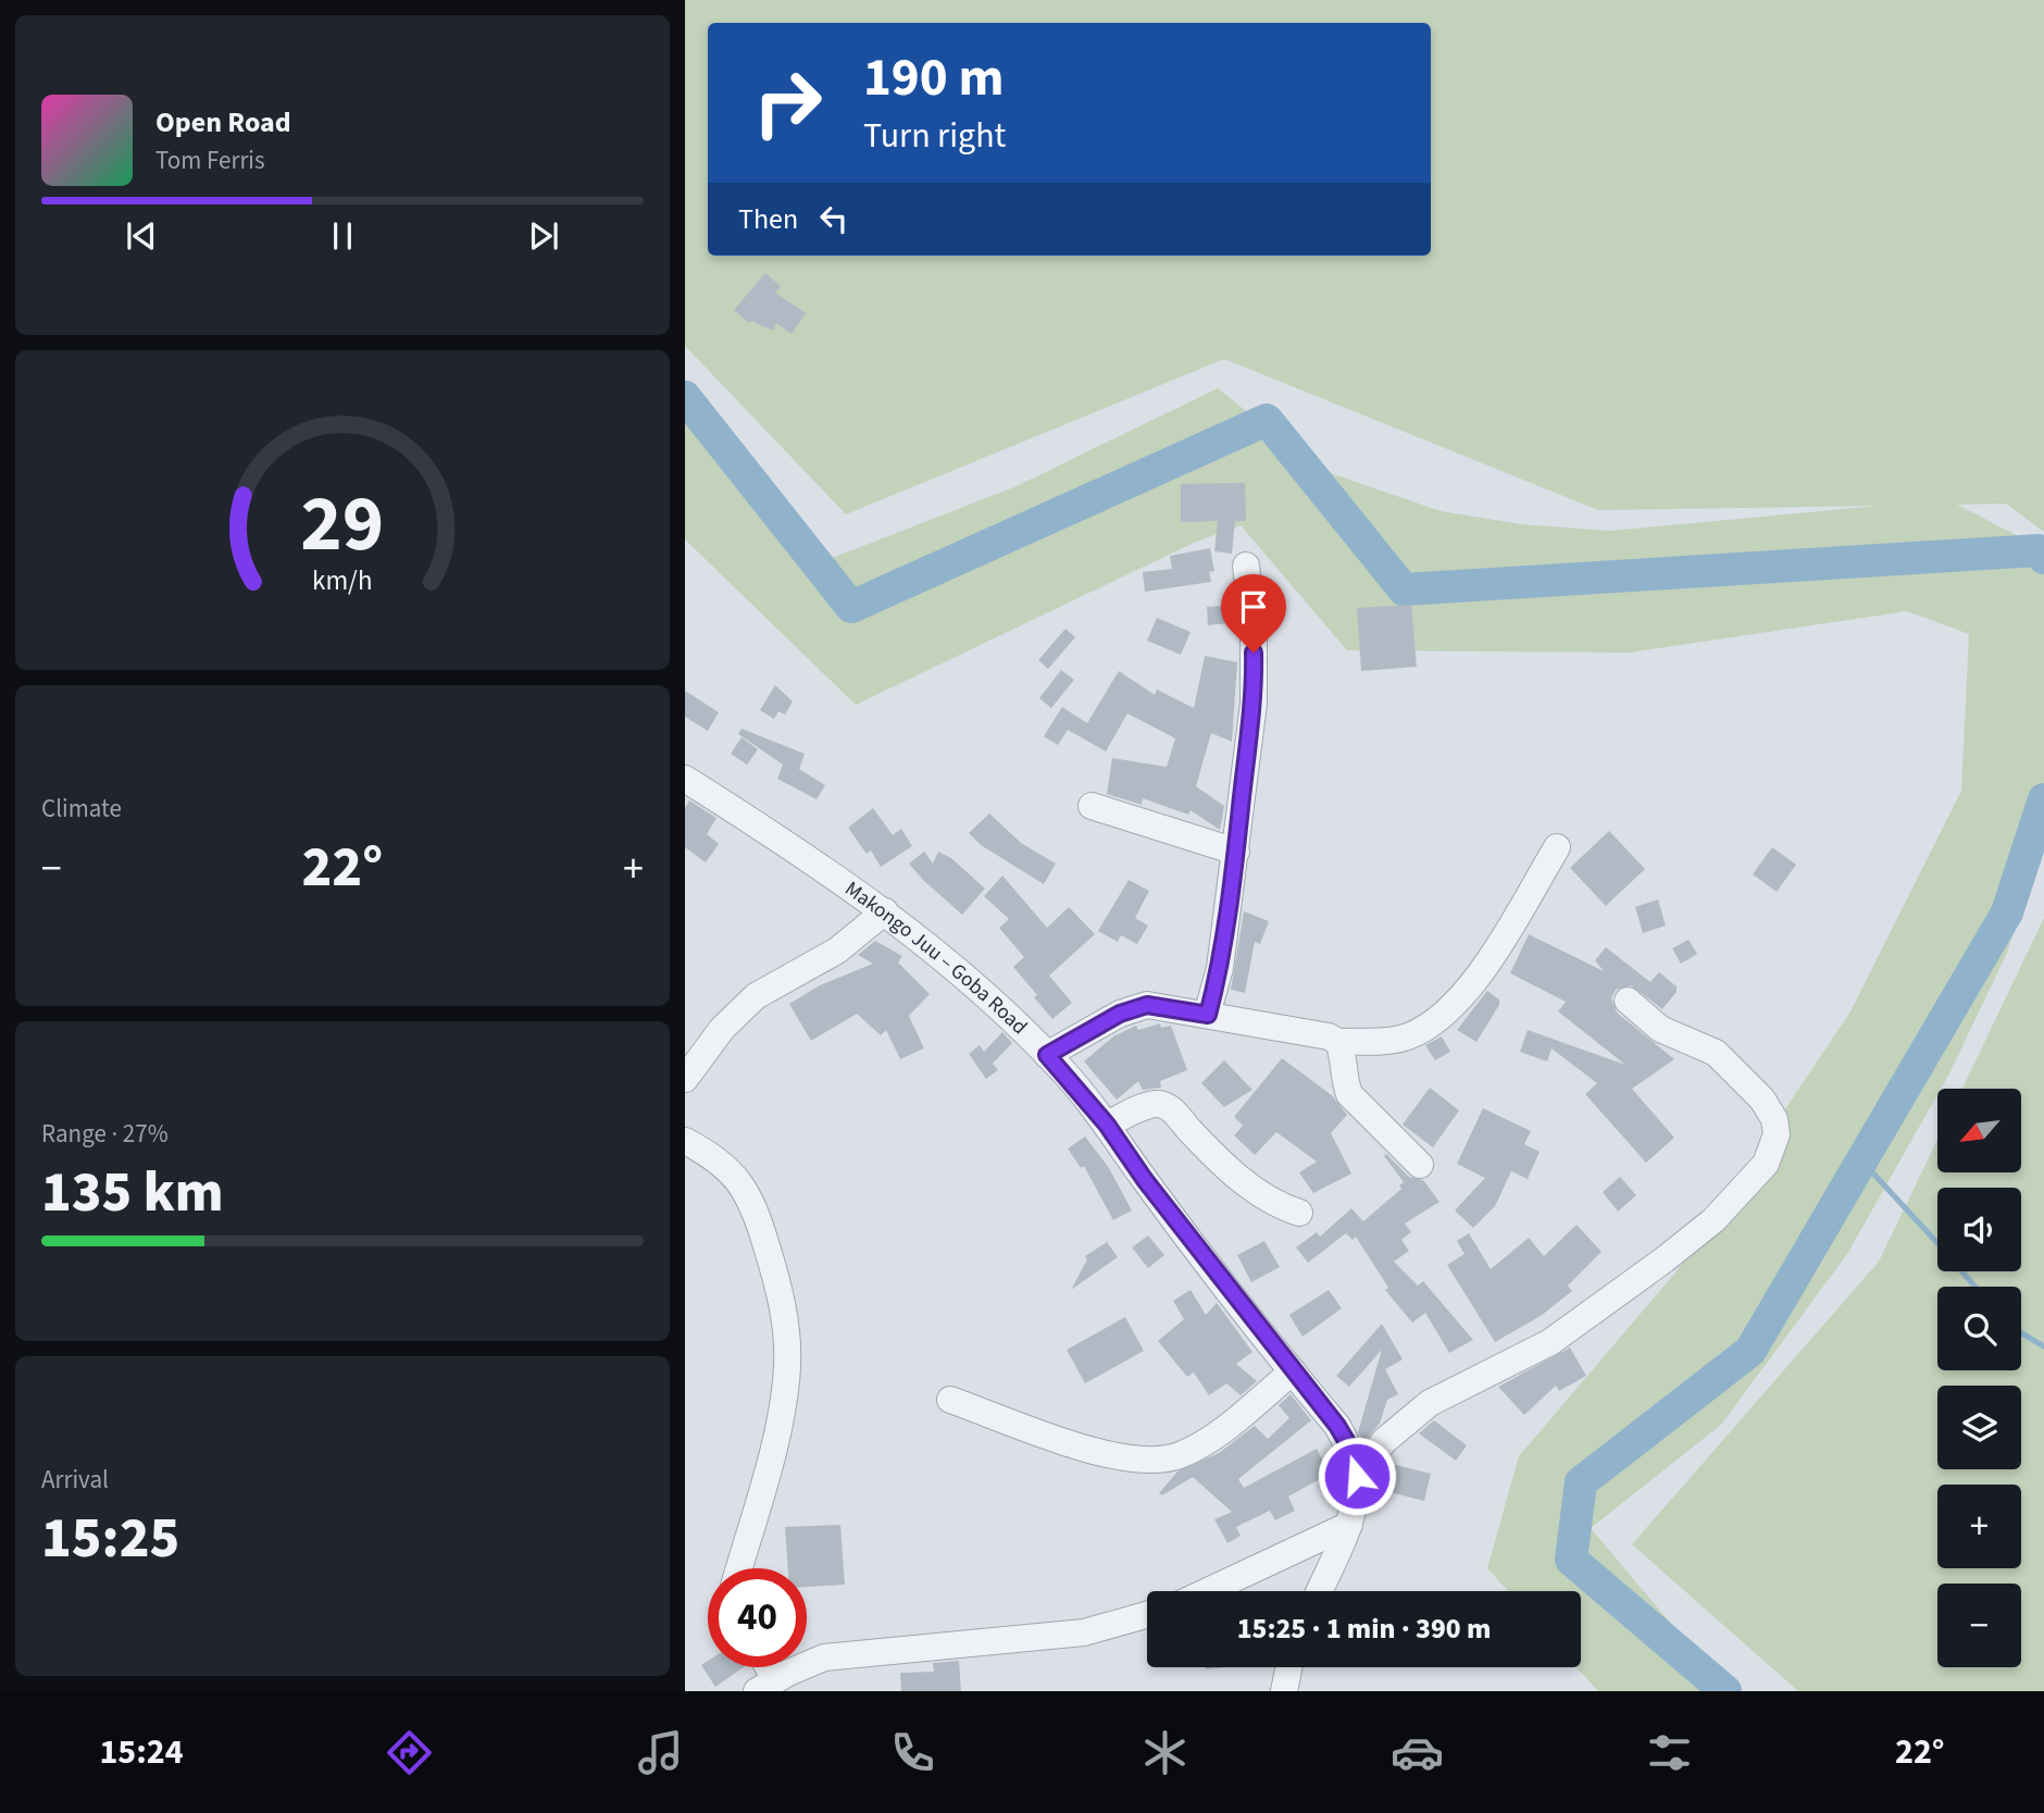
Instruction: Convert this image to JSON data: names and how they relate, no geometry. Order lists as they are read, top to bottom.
{
  "streets": {
    "street": ["Makongo Juu – Goba Road"]
  },
  "north": "bottom left",
  "page": {
    "turn": ["190 m", "Turn right"],
    "song": ["Open Road", "Tom Ferris"],
    "then": "Then",
    "tile": [
      "Climate",
      ["Range · 27%", "135 km"],
      ["Arrival", "15:25"]
    ],
    "heat": ["−", "22°", "+"],
    "map_buttons": ["+", "−"],
    "limit": "40",
    "trip": "15:25 · 1 min · 390 m",
    "tabs": ["15:24", "22°"],
    "gauge": ["29", "km/h"]
  }
}
